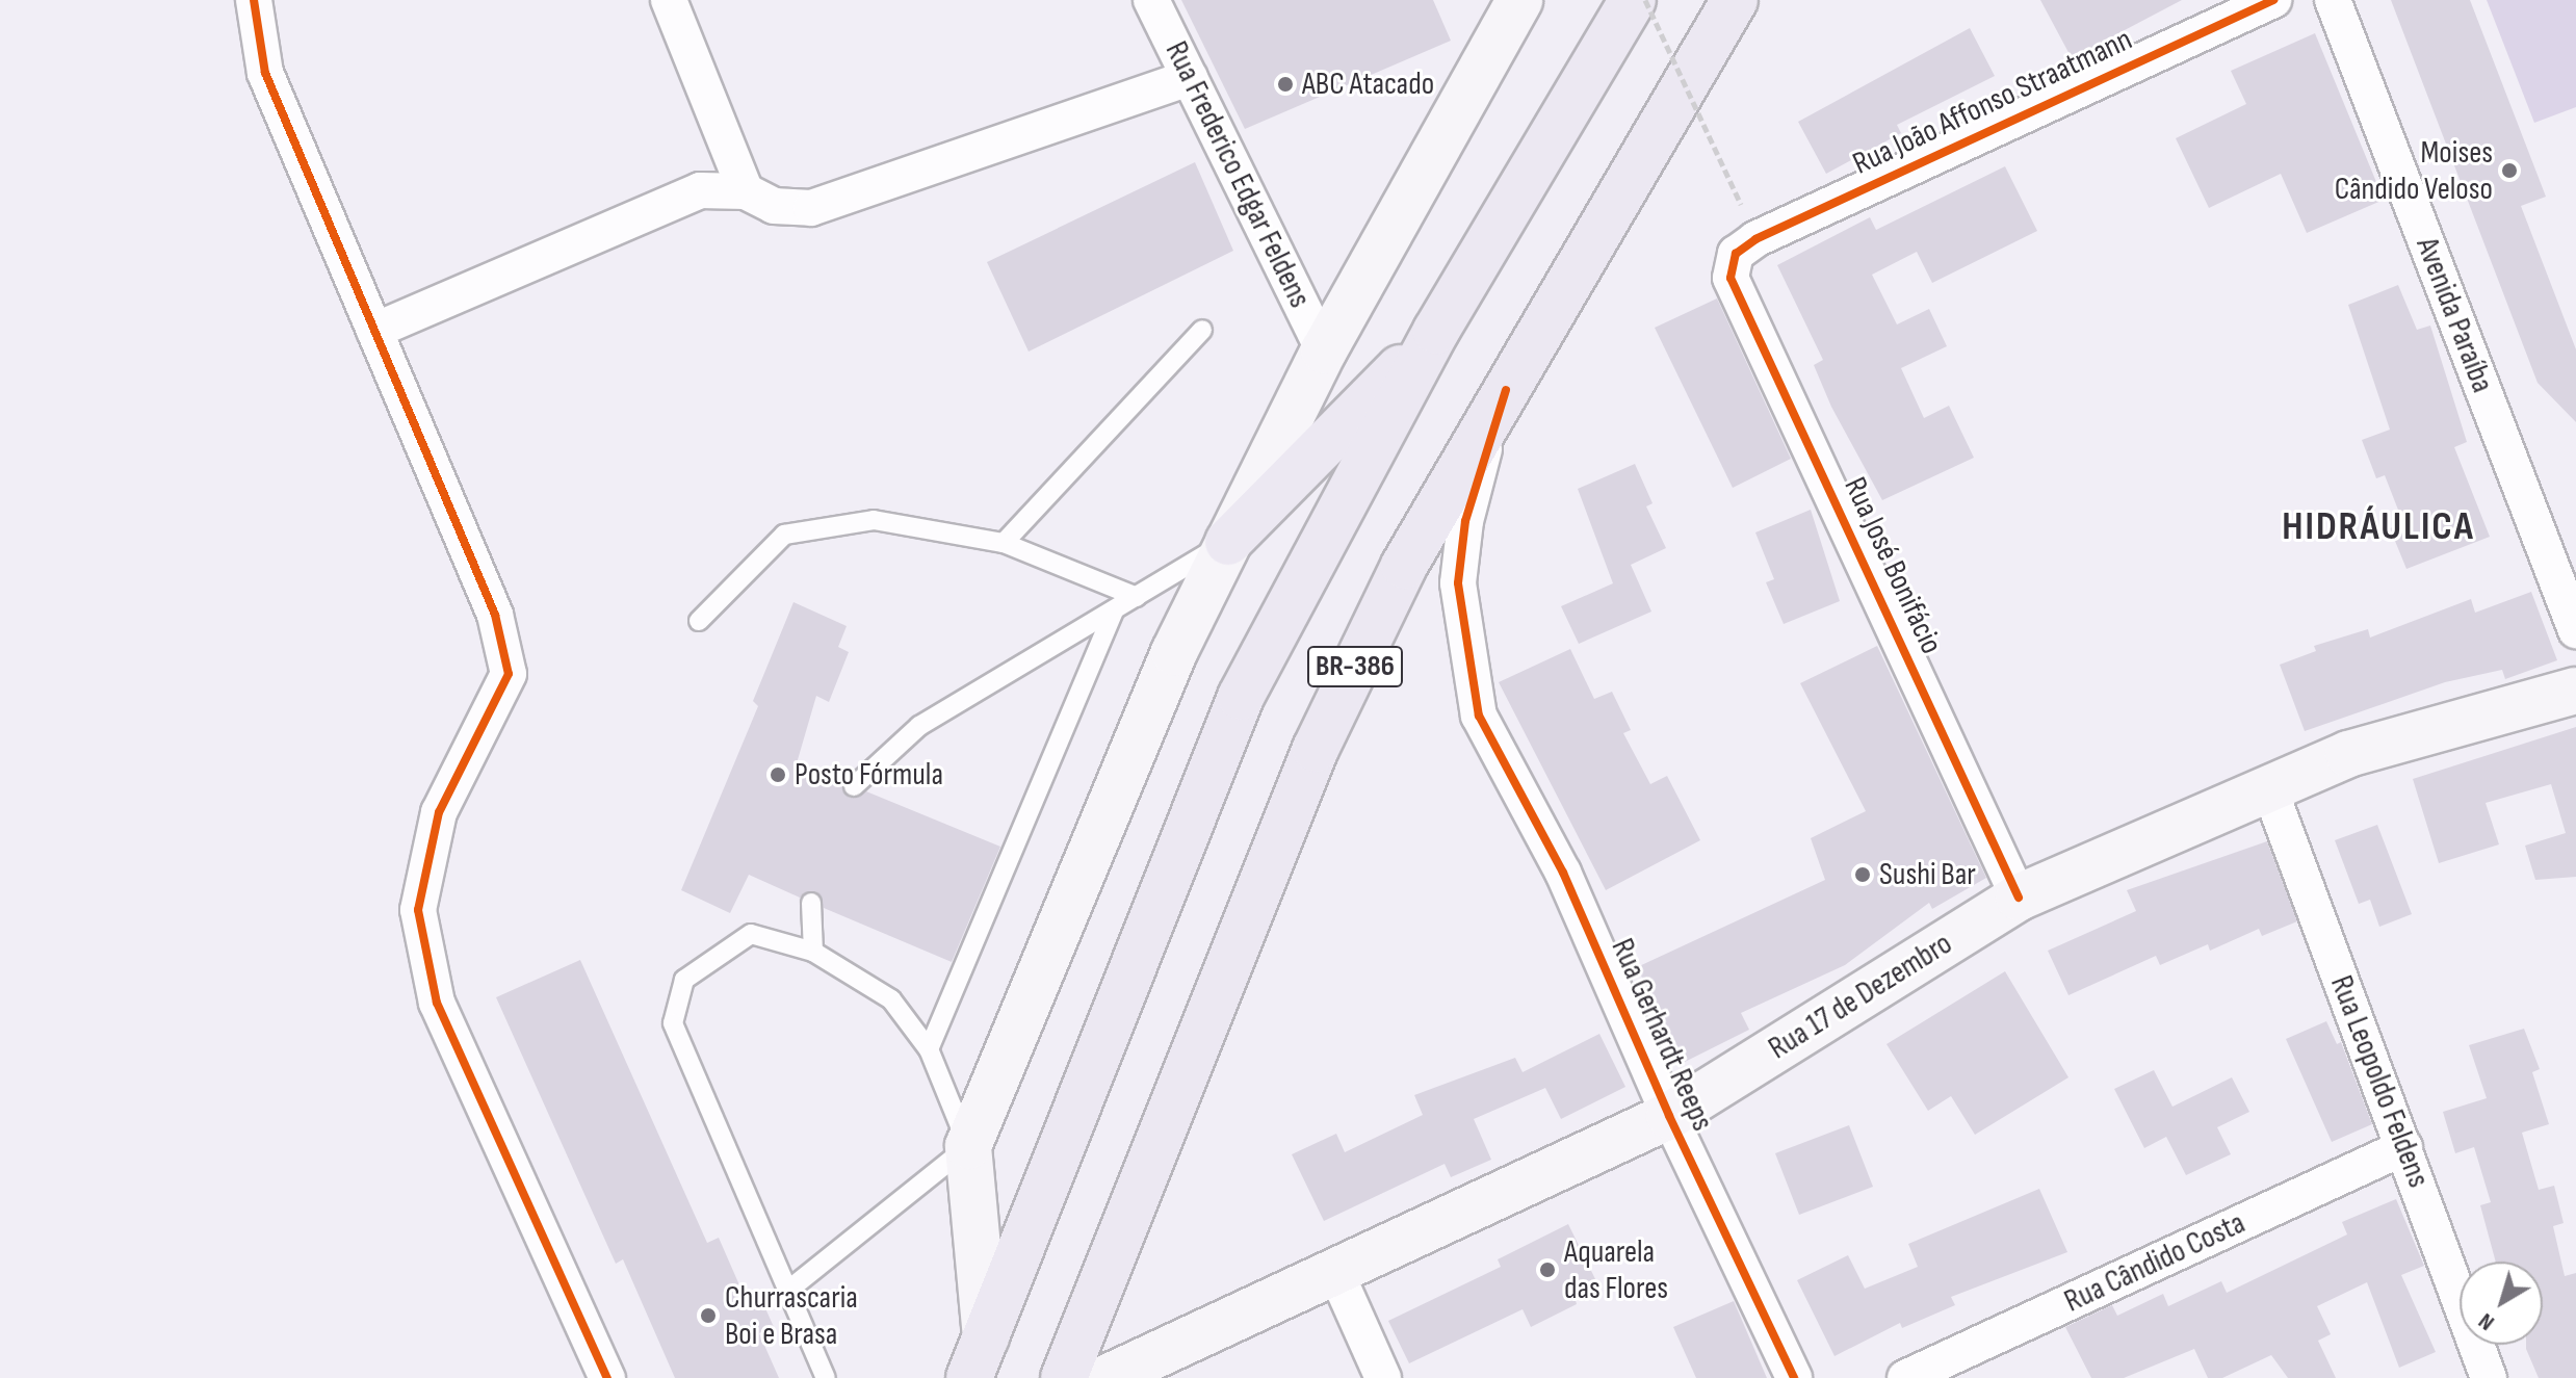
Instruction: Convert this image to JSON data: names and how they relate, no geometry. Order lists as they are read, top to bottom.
{
  "streets": {
    "highway": ["BR-386"],
    "main road": ["Rua 17 de Dezembro"],
    "street": [
      "Rua João Affonso Straatmann",
      "Rua Frederico Edgar Feldens",
      "Avenida Paraíba",
      "Rua José Bonifácio",
      "Rua Gerhardt Reeps",
      "Rua Leopoldo Feldens",
      "Rua Cândido Costa"
    ]
  },
  "crossings": [
    ["Rua João Affonso Straatmann", "Rua José Bonifácio"],
    ["Rua José Bonifácio", "Rua 17 de Dezembro"],
    ["BR-386", "Rua Gerhardt Reeps"],
    ["Rua 17 de Dezembro", "Rua Gerhardt Reeps"],
    ["Rua 17 de Dezembro", "Rua Leopoldo Feldens"],
    ["Rua Leopoldo Feldens", "Rua Cândido Costa"]
  ],
  "districts": ["HIDRÁULICA"],
  "places": [
    "ABC Atacado",
    "Moises Cândido Veloso",
    "Posto Fórmula",
    "Sushi Bar",
    "Aquarela das Flores",
    "Churrascaria Boi e Brasa"
  ],
  "north": "bottom left"
}
